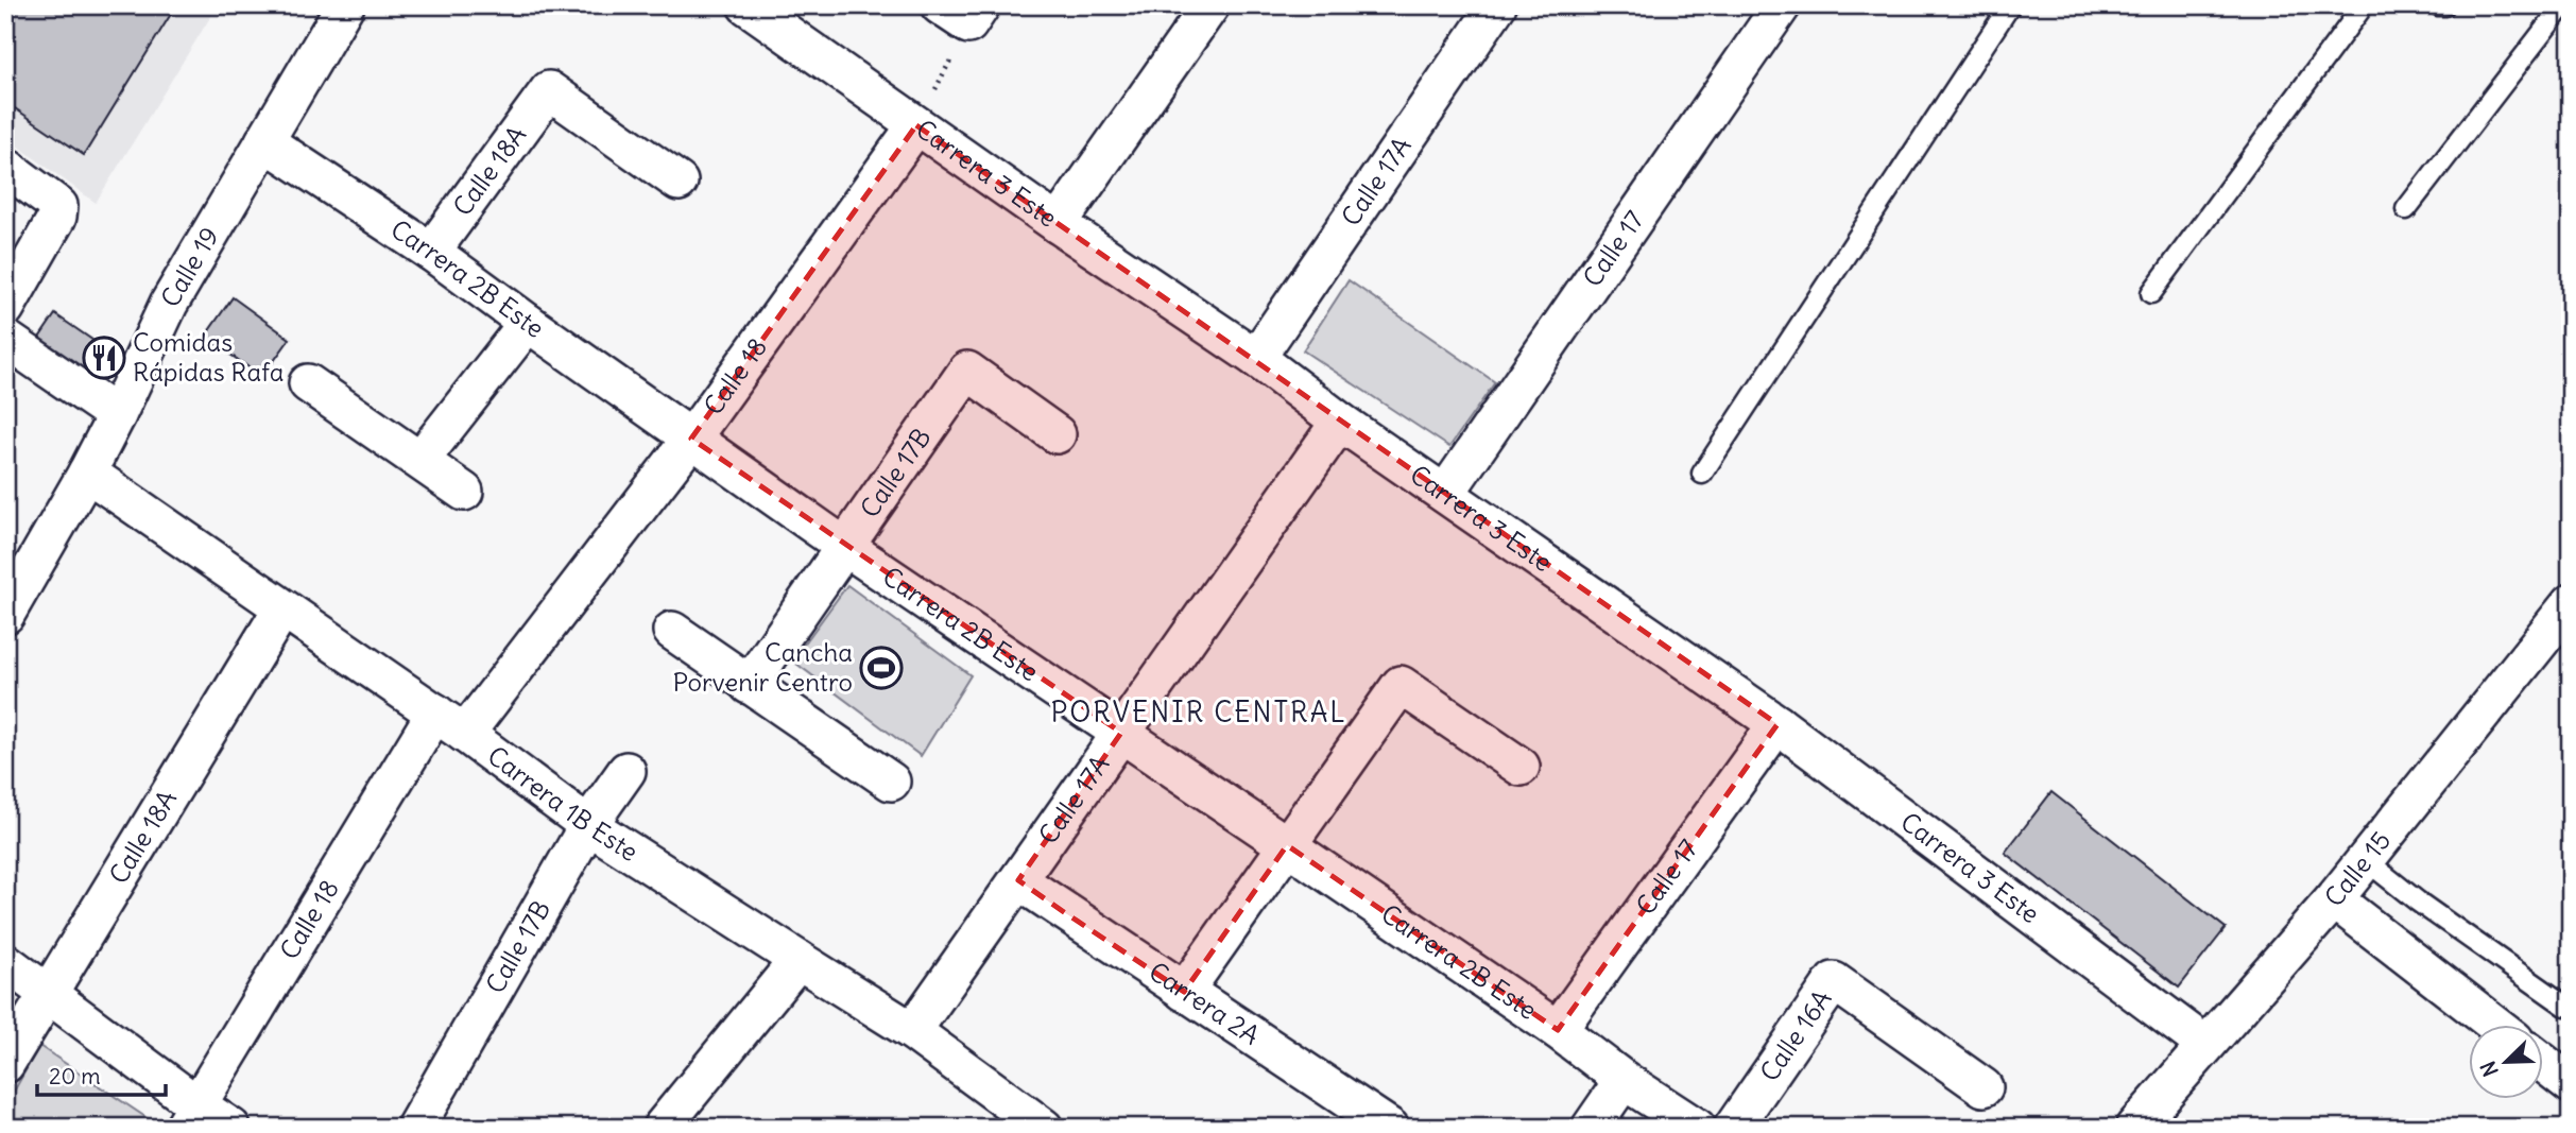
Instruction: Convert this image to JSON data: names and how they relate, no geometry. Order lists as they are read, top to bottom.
{
  "streets": {
    "street": [
      "Calle 18A",
      "Carrera 3 Este",
      "Calle 17A",
      "Calle 17",
      "Calle 19",
      "Carrera 2B Este",
      "Calle 18",
      "Calle 17B",
      "Carrera 1B Este",
      "Calle 15",
      "Carrera 2A",
      "Calle 16A"
    ]
  },
  "crossings": [
    ["Calle 18A", "Carrera 2B Este"],
    ["Calle 18A", "Carrera 1B Este"],
    ["Carrera 3 Este", "Calle 17A"],
    ["Carrera 3 Este", "Calle 17"],
    ["Carrera 3 Este", "Calle 18"],
    ["Carrera 3 Este", "Calle 15"],
    ["Calle 17A", "Carrera 2B Este"],
    ["Calle 17A", "Carrera 1B Este"],
    ["Calle 17A", "Carrera 2A"],
    ["Calle 17", "Carrera 2B Este"],
    ["Calle 19", "Carrera 2B Este"],
    ["Calle 19", "Carrera 1B Este"],
    ["Carrera 2B Este", "Calle 18"],
    ["Carrera 2B Este", "Calle 17B"],
    ["Calle 18", "Carrera 1B Este"],
    ["Calle 17B", "Carrera 1B Este"]
  ],
  "districts": ["PORVENIR CENTRAL"],
  "places": {
    "restaurant": ["Comidas Rápidas Rafa"],
    "sports": ["Cancha Porvenir Centro"]
  },
  "scale_bar": "20 m",
  "north": "bottom left"
}
